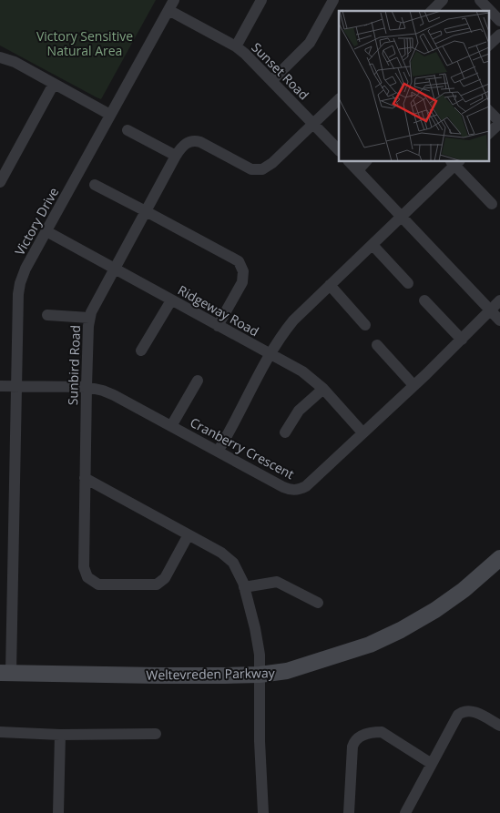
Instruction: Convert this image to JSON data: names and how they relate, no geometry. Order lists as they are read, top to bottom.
{
  "streets": {
    "street": [
      "Sunset Road",
      "Victory Drive",
      "Ridgeway Road",
      "Sunbird Road",
      "Cranberry Crescent",
      "Weltevreden Parkway"
    ]
  },
  "crossings": [
    ["Sunset Road", "Victory Drive"],
    ["Sunset Road", "Sunbird Road"],
    ["Victory Drive", "Ridgeway Road"],
    ["Victory Drive", "Cranberry Crescent"],
    ["Victory Drive", "Weltevreden Parkway"],
    ["Ridgeway Road", "Sunbird Road"],
    ["Ridgeway Road", "Cranberry Crescent"],
    ["Sunbird Road", "Cranberry Crescent"]
  ],
  "parks": ["Victory Sensitive Natural Area"]
}
